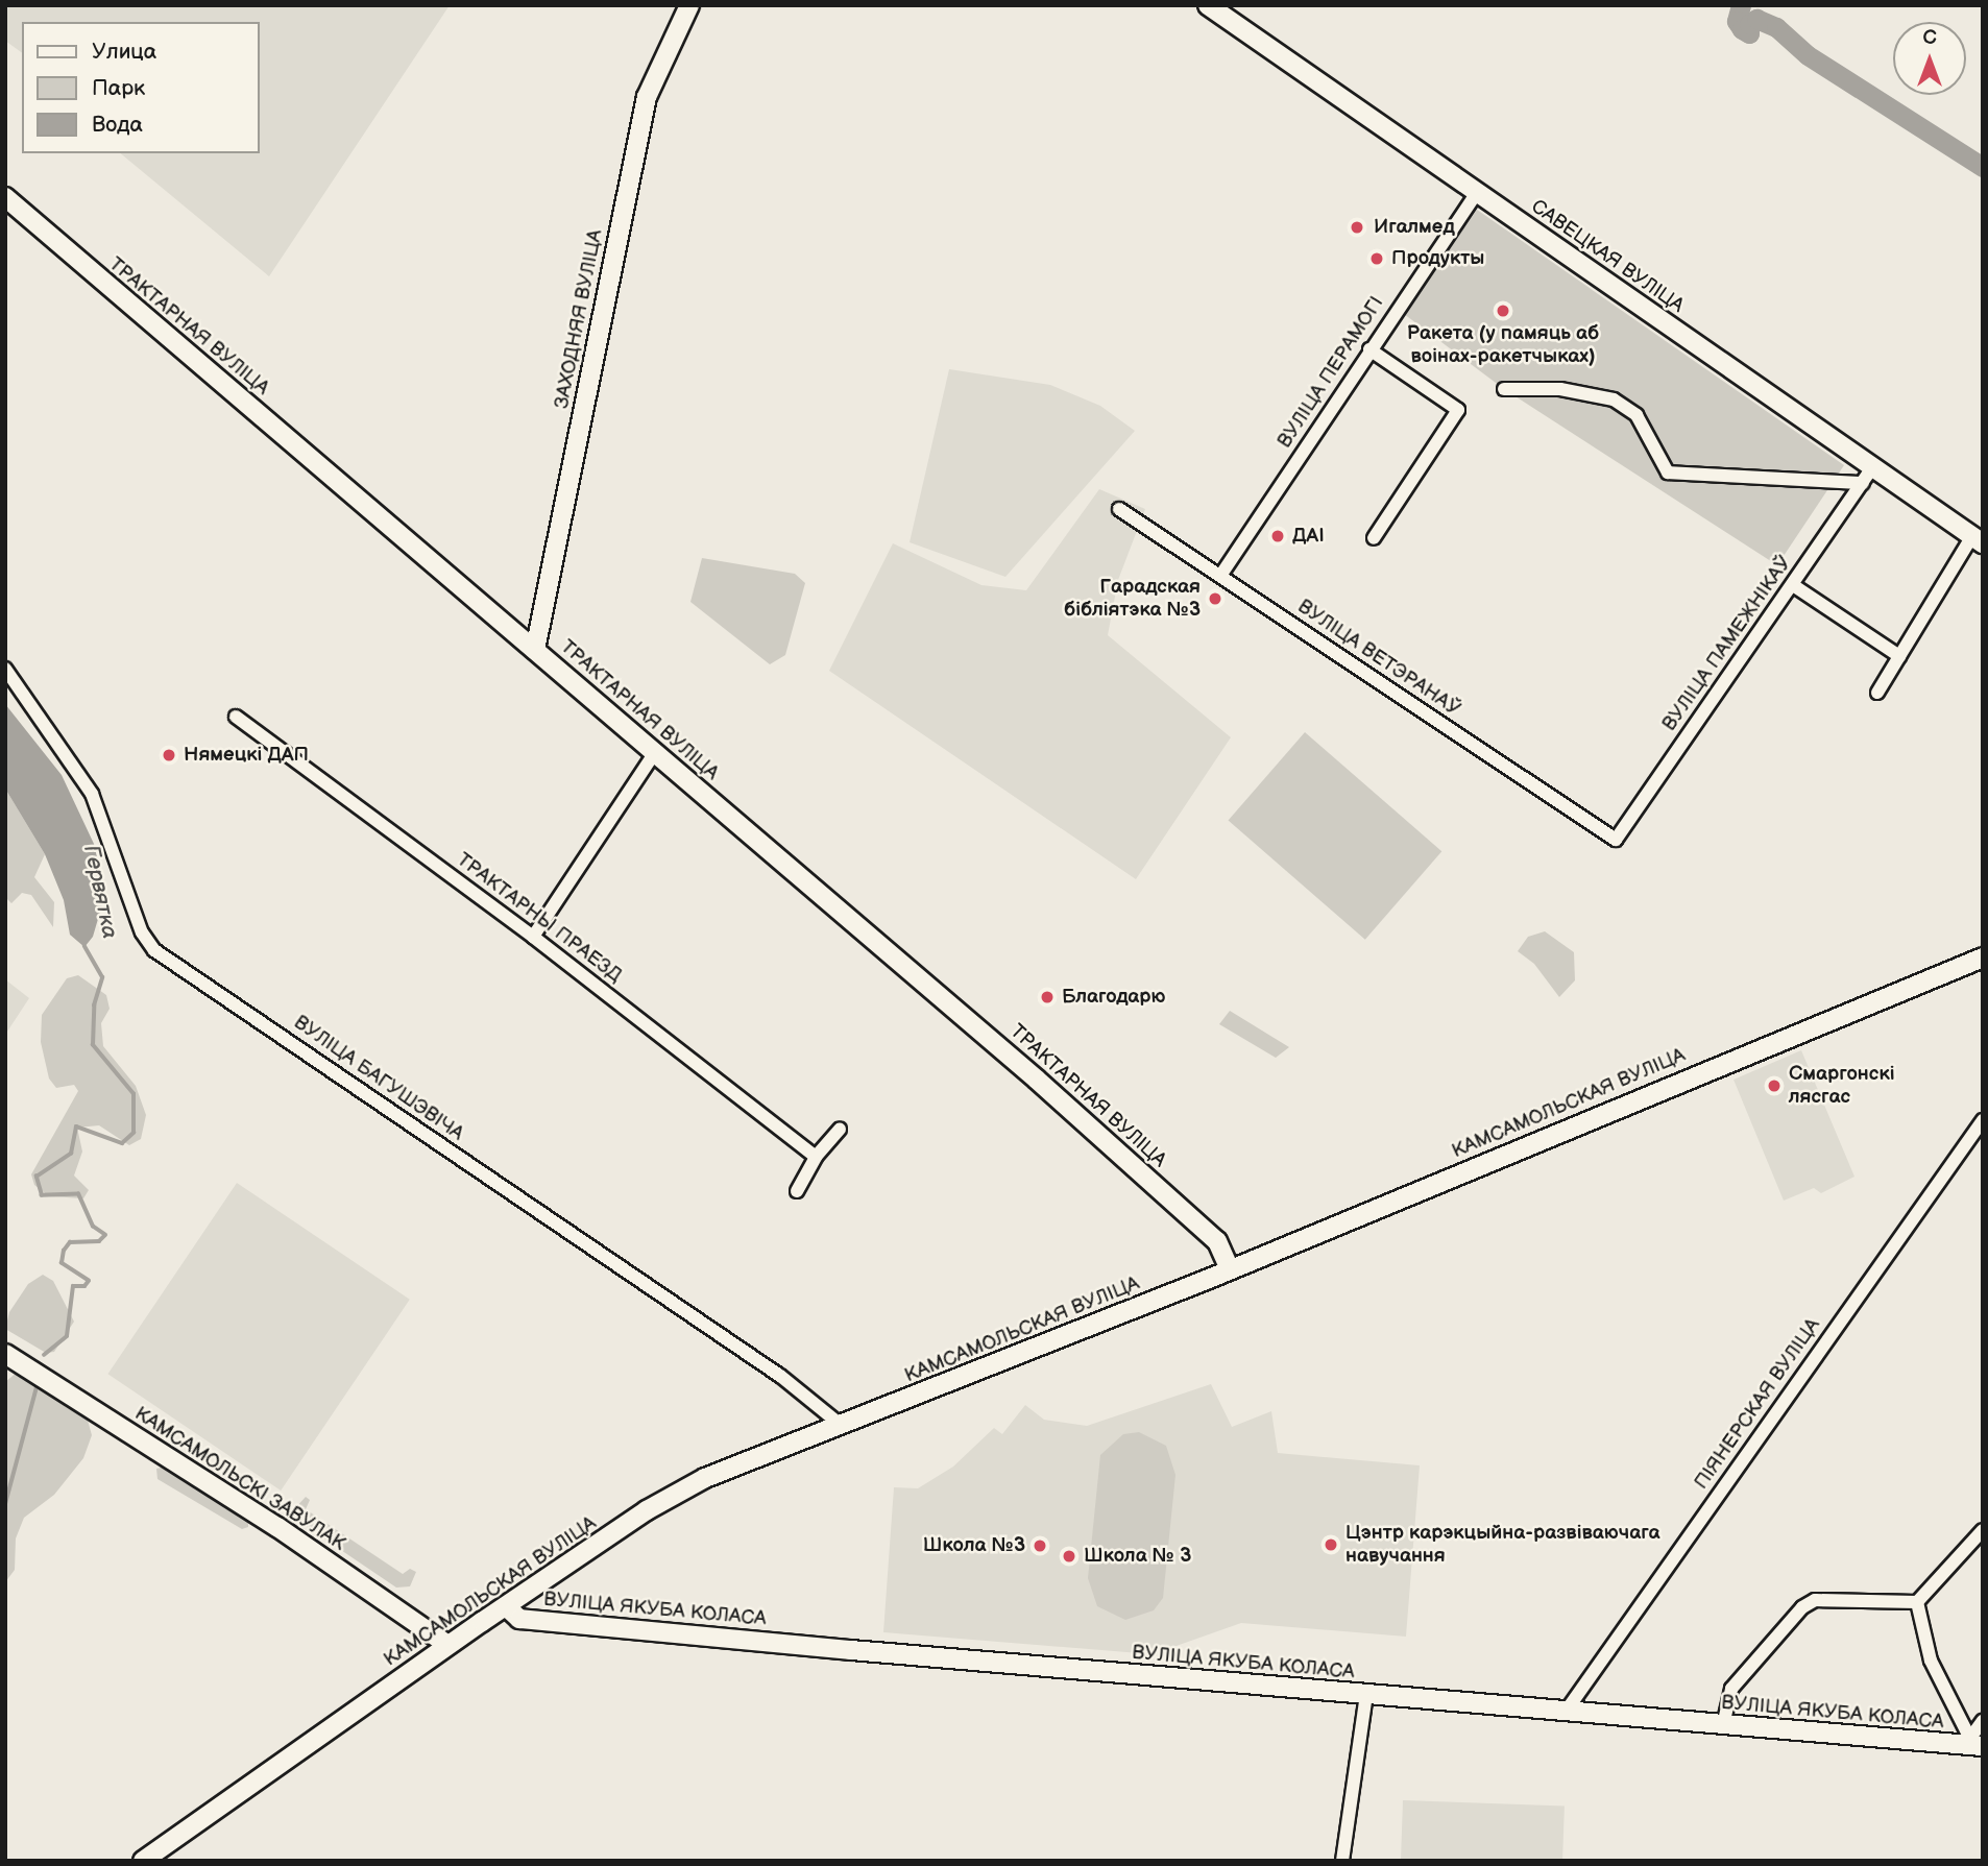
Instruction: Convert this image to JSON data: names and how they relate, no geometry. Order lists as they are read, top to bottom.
{
  "streets": {
    "main road": [
      "САВЕЦКАЯ ВУЛІЦА",
      "ЗАХОДНЯЯ ВУЛІЦА",
      "ТРАКТАРНАЯ ВУЛІЦА",
      "КАМСАМОЛЬСКАЯ ВУЛІЦА",
      "КАМСАМОЛЬСКІ ЗАВУЛАК",
      "ВУЛІЦА ЯКУБА КОЛАСА"
    ],
    "street": [
      "ВУЛІЦА ПЕРАМОГІ",
      "ВУЛІЦА ПАМЕЖНІКАЎ",
      "ВУЛІЦА ВЕТЭРАНАЎ",
      "ТРАКТАРНЫ ПРАЕЗД",
      "ВУЛІЦА БАГУШЭВІЧА",
      "ПІЯНЕРСКАЯ ВУЛІЦА"
    ]
  },
  "crossings": [
    ["САВЕЦКАЯ ВУЛІЦА", "ВУЛІЦА ПЕРАМОГІ"],
    ["САВЕЦКАЯ ВУЛІЦА", "ВУЛІЦА ПАМЕЖНІКАЎ"],
    ["ЗАХОДНЯЯ ВУЛІЦА", "ТРАКТАРНАЯ ВУЛІЦА"],
    ["ТРАКТАРНАЯ ВУЛІЦА", "КАМСАМОЛЬСКАЯ ВУЛІЦА"],
    ["ВУЛІЦА ПЕРАМОГІ", "ВУЛІЦА ВЕТЭРАНАЎ"],
    ["ВУЛІЦА ПАМЕЖНІКАЎ", "ВУЛІЦА ВЕТЭРАНАЎ"],
    ["ВУЛІЦА БАГУШЭВІЧА", "КАМСАМОЛЬСКАЯ ВУЛІЦА"],
    ["КАМСАМОЛЬСКАЯ ВУЛІЦА", "КАМСАМОЛЬСКІ ЗАВУЛАК"],
    ["КАМСАМОЛЬСКАЯ ВУЛІЦА", "ВУЛІЦА ЯКУБА КОЛАСА"],
    ["ПІЯНЕРСКАЯ ВУЛІЦА", "ВУЛІЦА ЯКУБА КОЛАСА"]
  ],
  "water": ["Гервятка"],
  "places": [
    "Игалмед",
    "Продукты",
    "Ракета (у памяць аб воінах-ракетчыках)",
    "ДАІ",
    "Гарадская бібліятэка №3",
    "Нямецкі ДАП",
    "Благодарю",
    "Смаргонскі лясгас",
    "Цэнтр карэкцыйна-развіваючага навучання",
    "Школа №3",
    "Школа № 3"
  ],
  "legend": ["Улица", "Парк", "Вода"],
  "north": "top"
}
